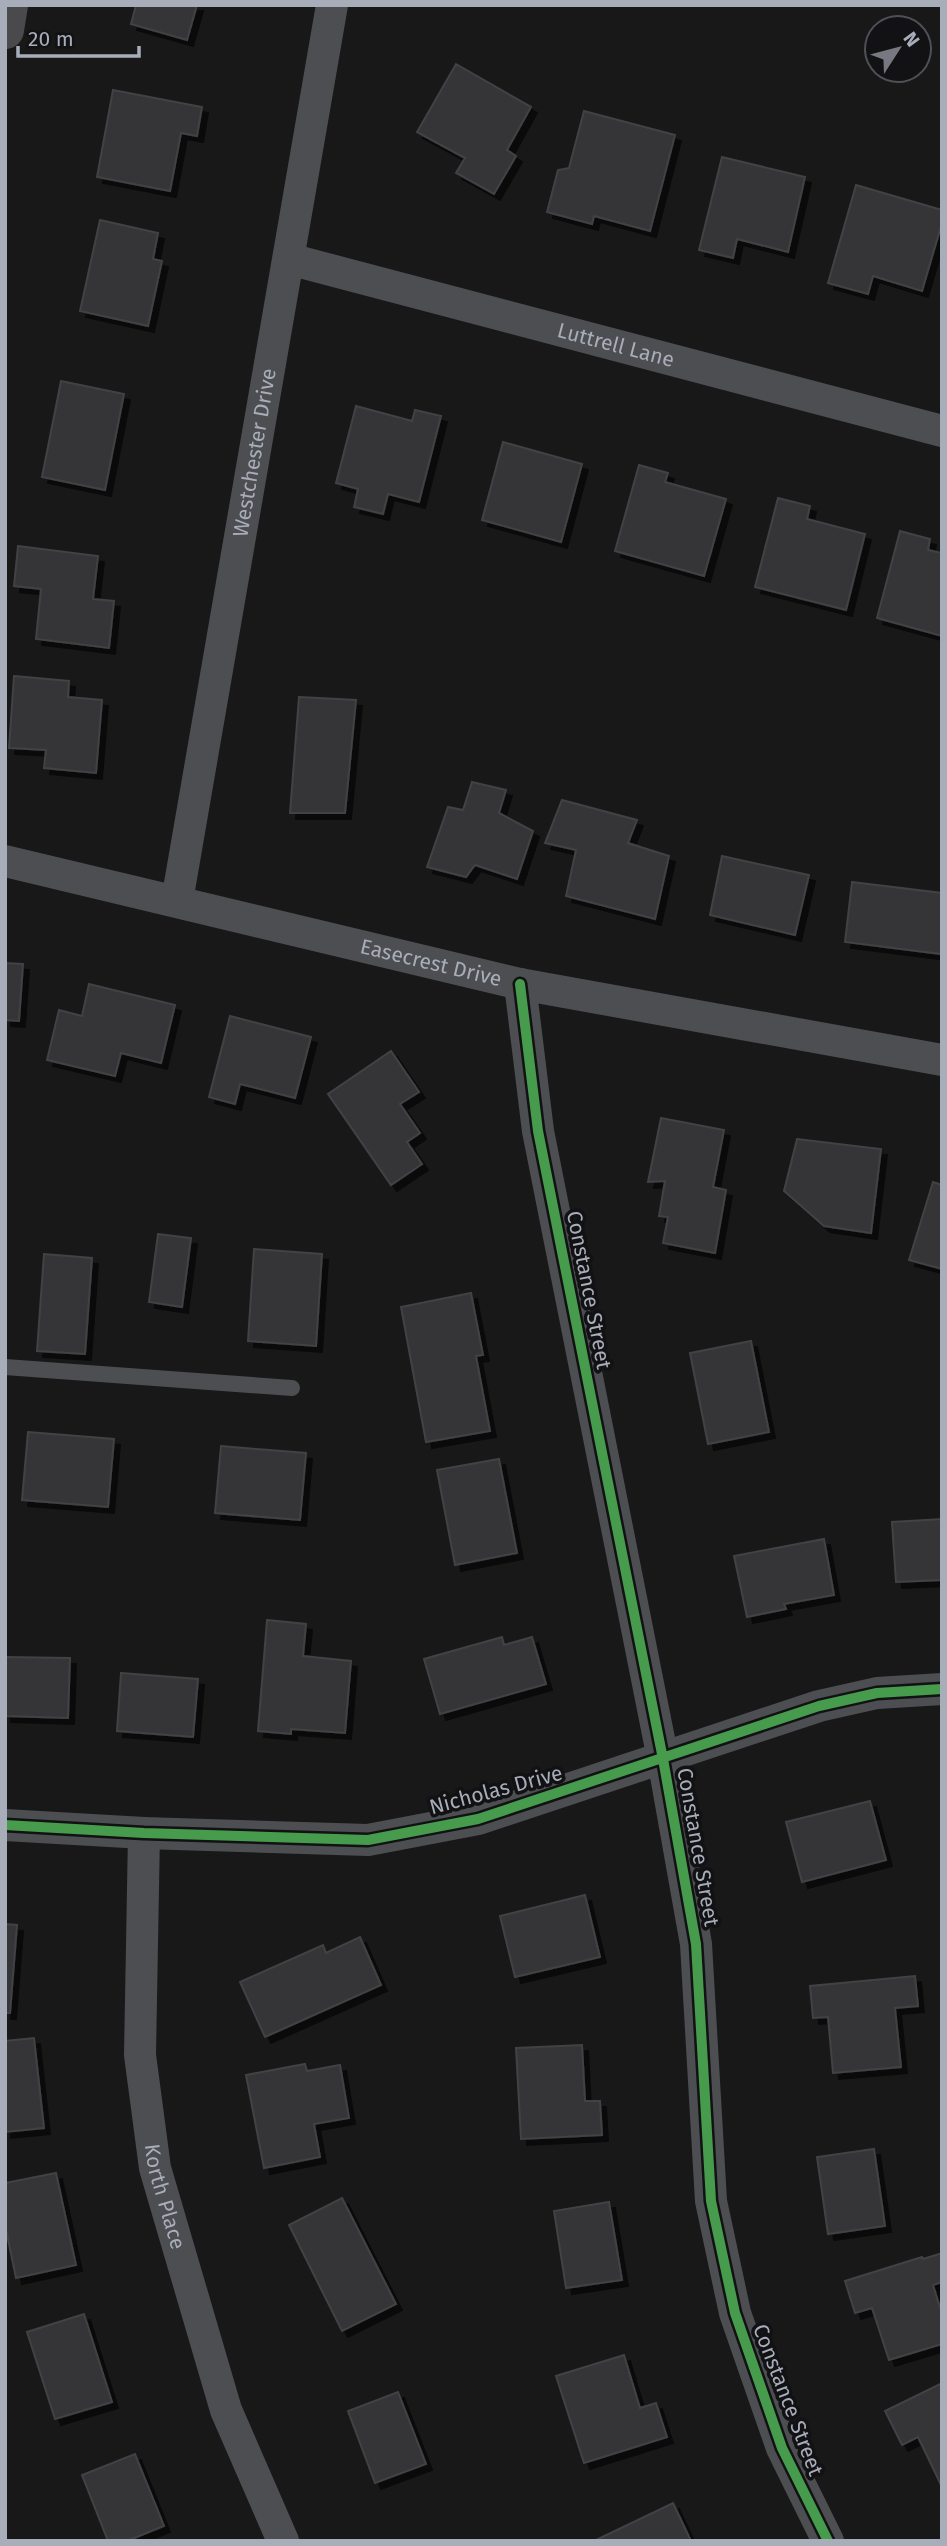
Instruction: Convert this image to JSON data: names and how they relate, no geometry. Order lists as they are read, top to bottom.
{
  "streets": {
    "street": [
      "Luttrell Lane",
      "Westchester Drive",
      "Easecrest Drive",
      "Constance Street",
      "Nicholas Drive",
      "Korth Place"
    ]
  },
  "crossings": [
    ["Luttrell Lane", "Westchester Drive"],
    ["Westchester Drive", "Easecrest Drive"],
    ["Easecrest Drive", "Constance Street"],
    ["Constance Street", "Nicholas Drive"],
    ["Nicholas Drive", "Korth Place"]
  ],
  "scale_bar": "20 m",
  "north": "top right"
}
